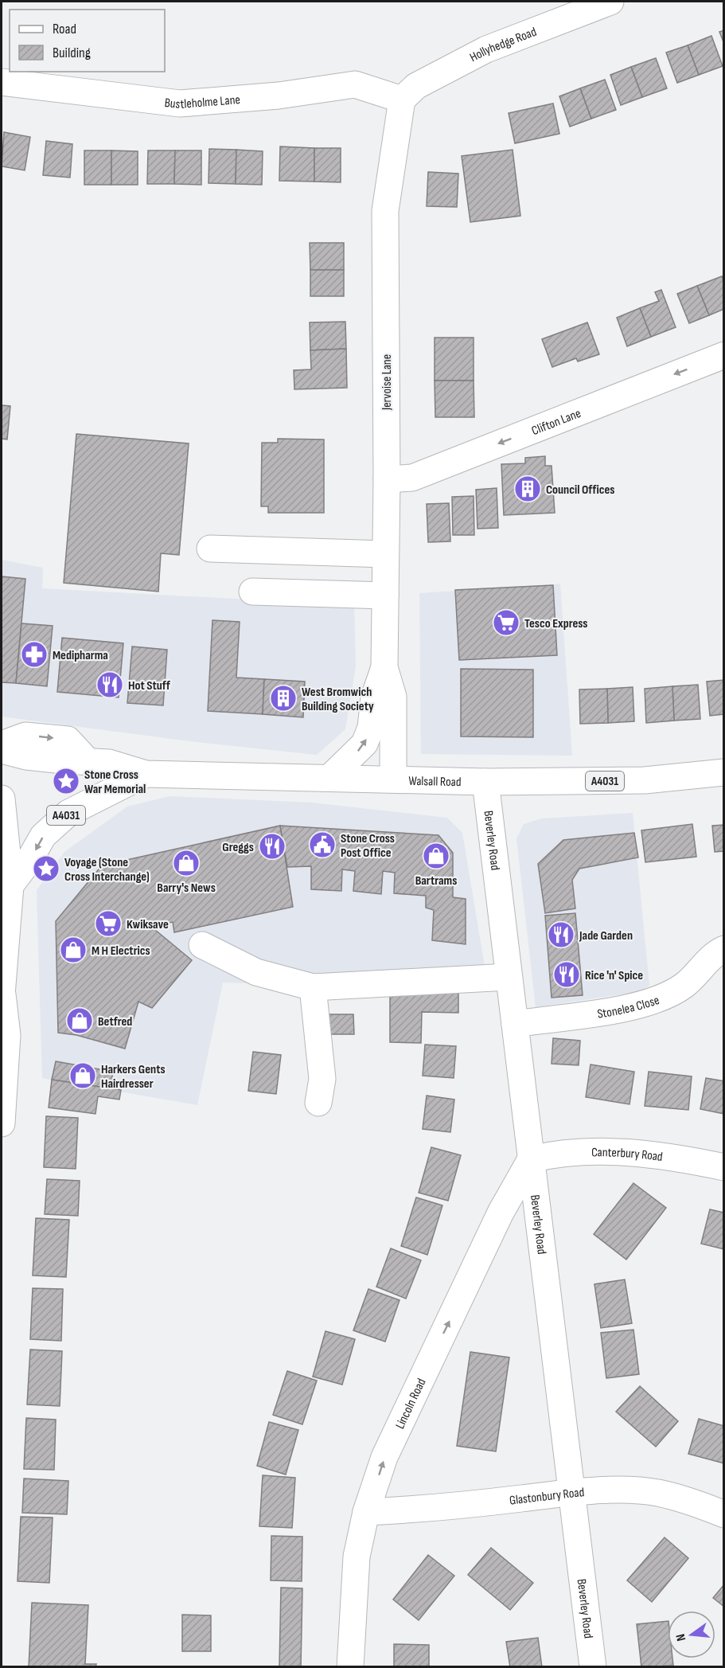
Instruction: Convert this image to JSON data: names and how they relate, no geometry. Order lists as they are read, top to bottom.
{
  "streets": {
    "street": [
      "Hollyhedge Road",
      "Bustleholme Lane",
      "Jervoise Lane",
      "Clifton Lane",
      "Walsall Road",
      "A4031",
      "Beverley Road",
      "Stonelea Close",
      "Canterbury Road",
      "Lincoln Road",
      "Glastonbury Road"
    ]
  },
  "crossings": [
    ["Hollyhedge Road", "Bustleholme Lane"],
    ["Hollyhedge Road", "Jervoise Lane"],
    ["Bustleholme Lane", "Jervoise Lane"],
    ["Jervoise Lane", "Clifton Lane"],
    ["Jervoise Lane", "Walsall Road"],
    ["Walsall Road", "Beverley Road"],
    ["Beverley Road", "Stonelea Close"],
    ["Beverley Road", "Canterbury Road"],
    ["Beverley Road", "Lincoln Road"],
    ["Beverley Road", "Glastonbury Road"],
    ["Canterbury Road", "Lincoln Road"],
    ["Lincoln Road", "Glastonbury Road"]
  ],
  "one_way": ["Clifton Lane", "Lincoln Road"],
  "places": {
    "building": ["Council Offices", "West Bromwich Building Society"],
    "supermarket": ["Tesco Express", "Kwiksave"],
    "pharmacy": ["Medipharma"],
    "restaurant": [
      "Hot Stuff",
      "Greggs",
      "Jade Garden",
      "Rice 'n' Spice"
    ],
    "place": ["Stone Cross War Memorial", "Voyage (Stone Cross Interchange)"],
    "public building": ["Stone Cross Post Office"],
    "shop": [
      "Bartrams",
      "Barry's News",
      "M H Electrics",
      "Betfred",
      "Harkers Gents Hairdresser"
    ]
  },
  "legend": ["Road", "Building"],
  "north": "left"
}
